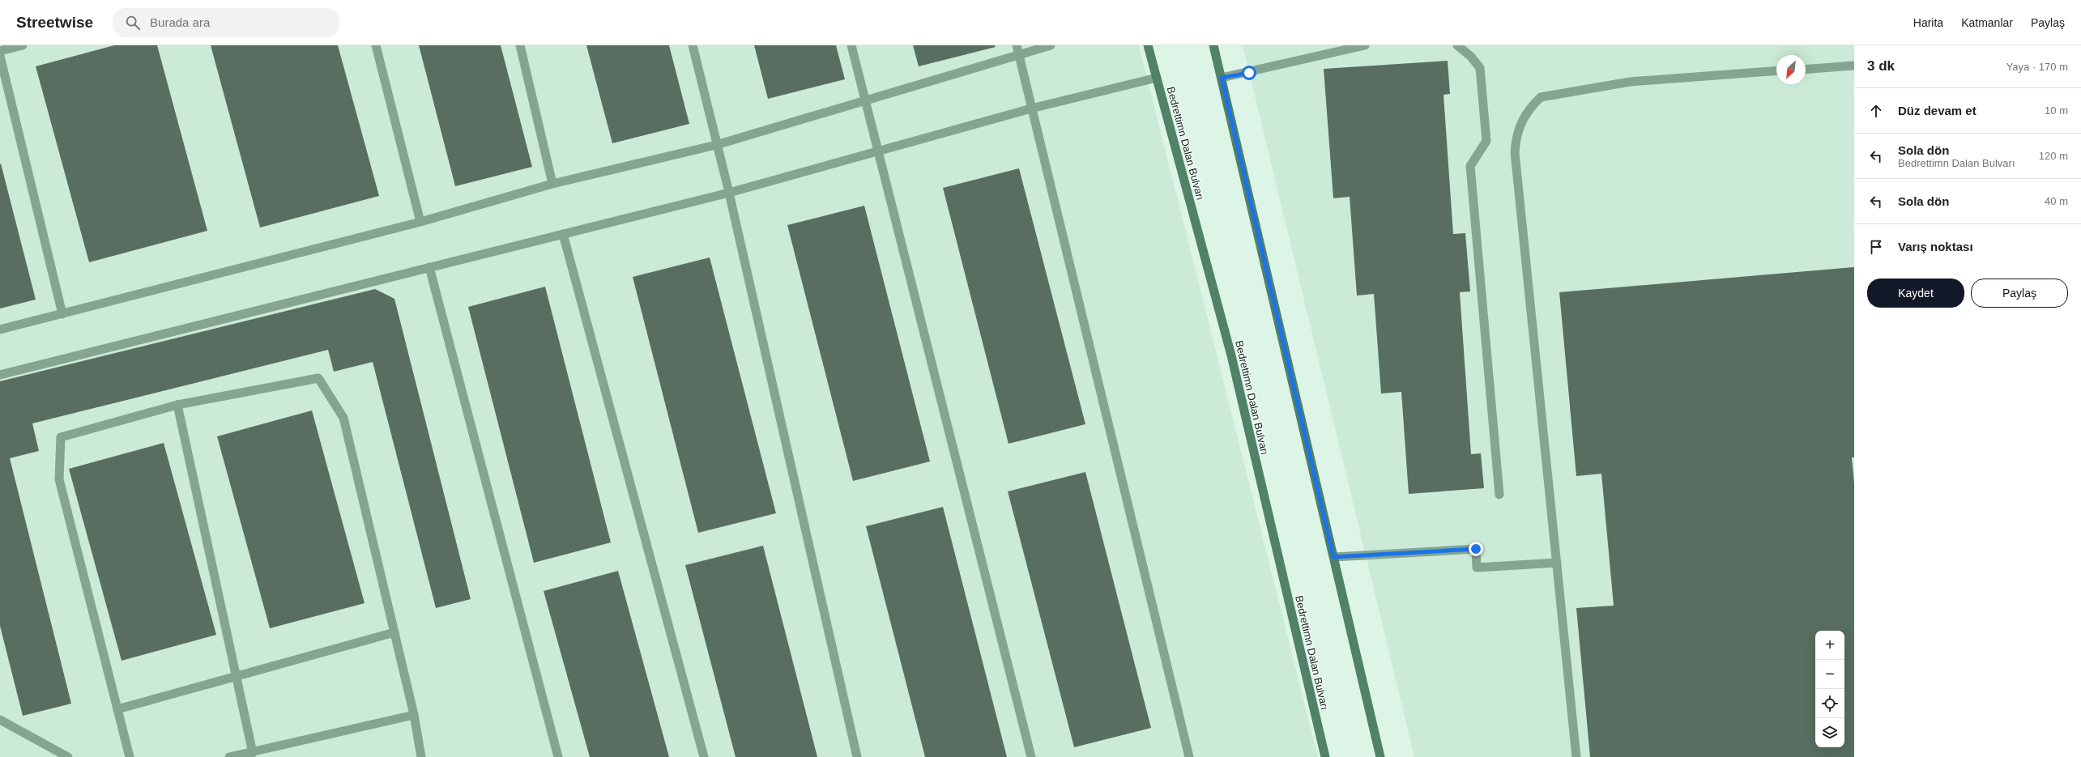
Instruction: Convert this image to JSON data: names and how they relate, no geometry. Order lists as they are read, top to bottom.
{
  "streets": {
    "main road": ["Bedrettimn Dalan Bulvarı"]
  },
  "north": "bottom left",
  "page": {
    "header": "Streetwise",
    "search": "Burada ara",
    "nav": ["Harita", "Katmanlar", "Paylaş"],
    "heading": ["3 dk", "Yaya · 170 m"],
    "list": [
      ["Düz devam et", "10 m"],
      ["Sola dön", "Bedrettimn Dalan Bulvarı", "120 m"],
      ["Sola dön", "40 m"],
      "Varış noktası"
    ],
    "buttons": ["Kaydet", "Paylaş"],
    "map_buttons": ["+", "−"]
  }
}
